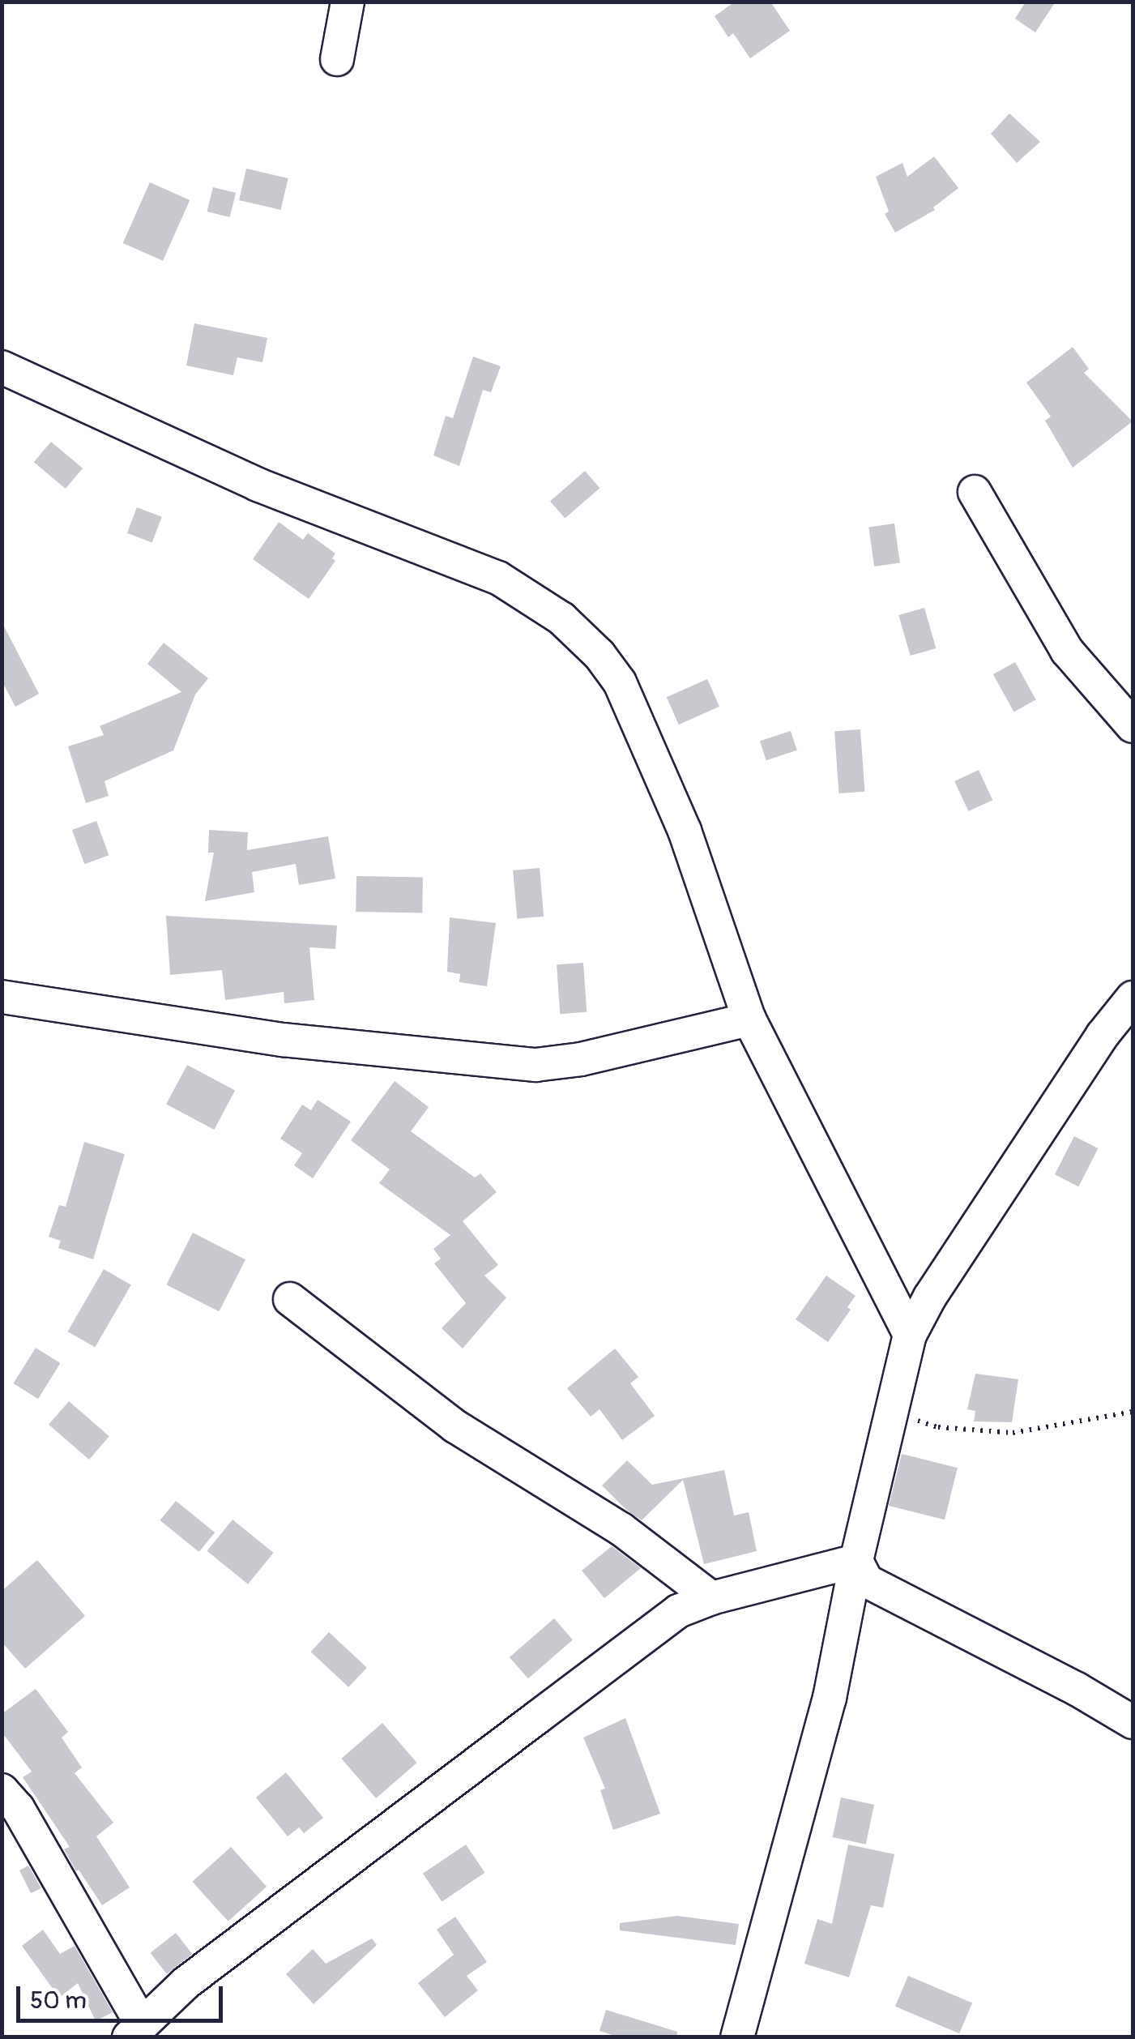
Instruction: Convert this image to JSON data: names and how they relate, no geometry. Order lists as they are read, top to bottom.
{
  "scale_bar": "50 m"
}
